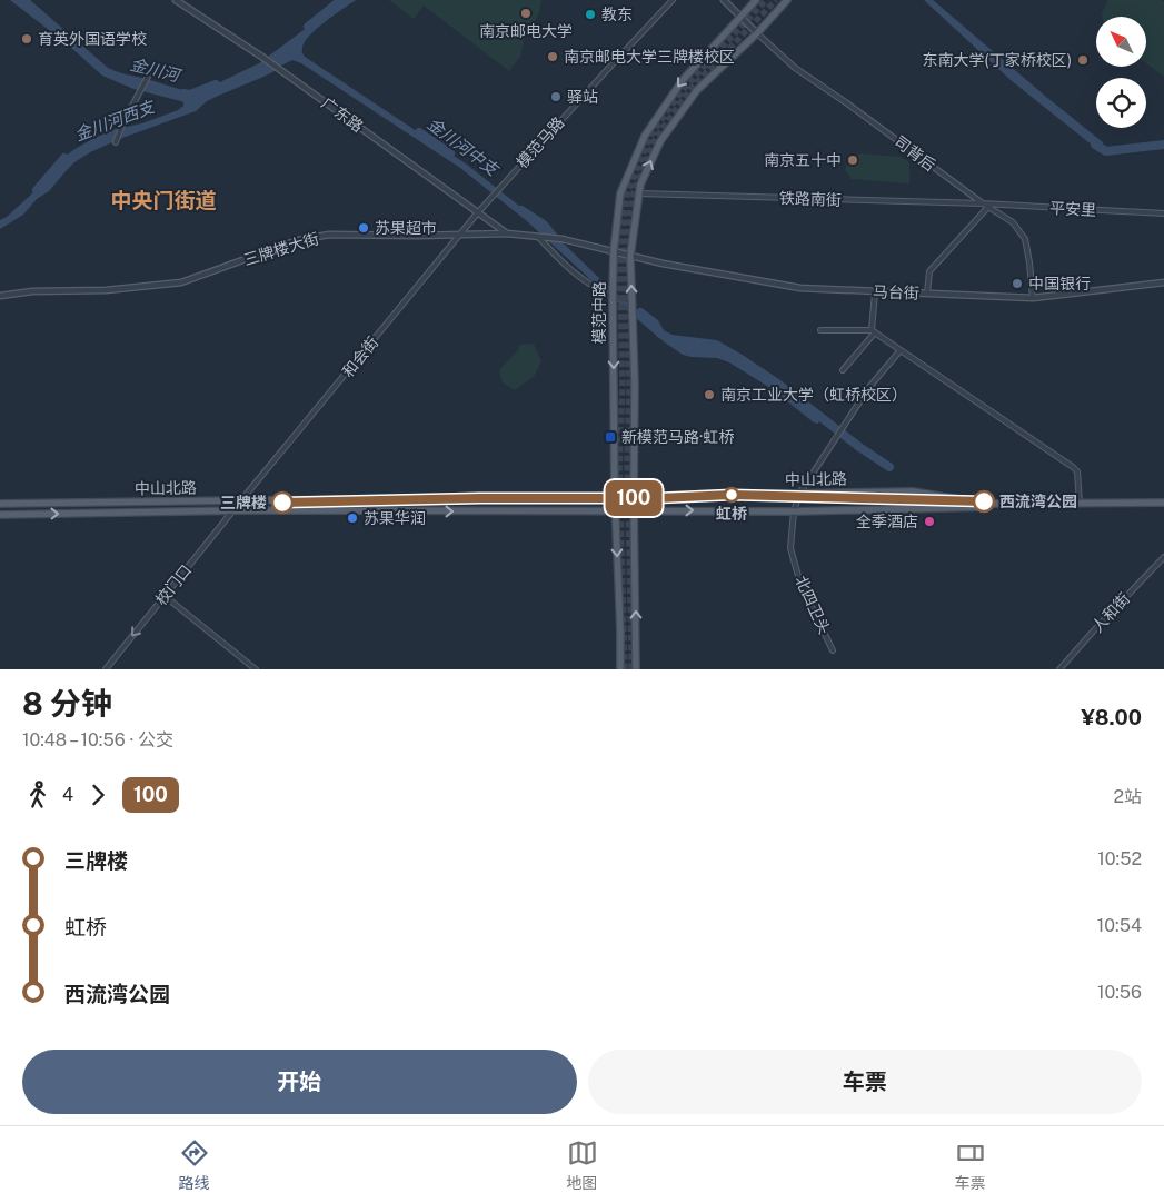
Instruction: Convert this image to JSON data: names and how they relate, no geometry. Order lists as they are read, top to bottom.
{
  "streets": {
    "main road": ["模范中路", "中山北路"],
    "street": [
      "广东路",
      "模范马路",
      "司背后",
      "铁路南街",
      "平安里",
      "三牌楼大街",
      "马台街",
      "和会街",
      "校门口",
      "北四卫头",
      "人和街"
    ]
  },
  "crossings": [
    ["广东路", "模范马路"],
    ["广东路", "三牌楼大街"],
    ["广东路", "和会街"],
    ["模范马路", "和会街"],
    ["司背后", "铁路南街"],
    ["司背后", "平安里"],
    ["司背后", "马台街"],
    ["铁路南街", "平安里"],
    ["三牌楼大街", "马台街"],
    ["三牌楼大街", "模范中路"],
    ["三牌楼大街", "和会街"],
    ["模范中路", "中山北路"],
    ["和会街", "中山北路"],
    ["和会街", "校门口"],
    ["中山北路", "校门口"],
    ["中山北路", "北四卫头"]
  ],
  "one_way": ["校门口"],
  "districts": ["中央门街道"],
  "water": ["金川河", "金川河西支", "金川河中支"],
  "places": {
    "other": [
      "南京邮电大学",
      "教东",
      "育英外国语学校",
      "南京邮电大学三牌楼校区",
      "东南大学(丁家桥校区)",
      "驿站",
      "南京五十中",
      "苏果超市",
      "中国银行",
      "南京工业大学（虹桥校区）",
      "虹桥",
      "西流湾公园",
      "三牌楼",
      "苏果华润",
      "全季酒店"
    ],
    "transit": ["新模范马路·虹桥"]
  },
  "lines": ["bus line 100"],
  "north": "top left",
  "page": {
    "on_map": "100",
    "heading": ["8 分钟", "10:48 – 10:56 · 公交", "¥8.00"],
    "legs": ["4", "100", "2站"],
    "list": [
      {
        "name": "三牌楼",
        "value": "10:52"
      },
      {
        "name": "虹桥",
        "value": "10:54"
      },
      {
        "name": "西流湾公园",
        "value": "10:56"
      }
    ],
    "buttons": ["开始", "车票"],
    "tabs": ["路线", "地图", "车票"]
  }
}
